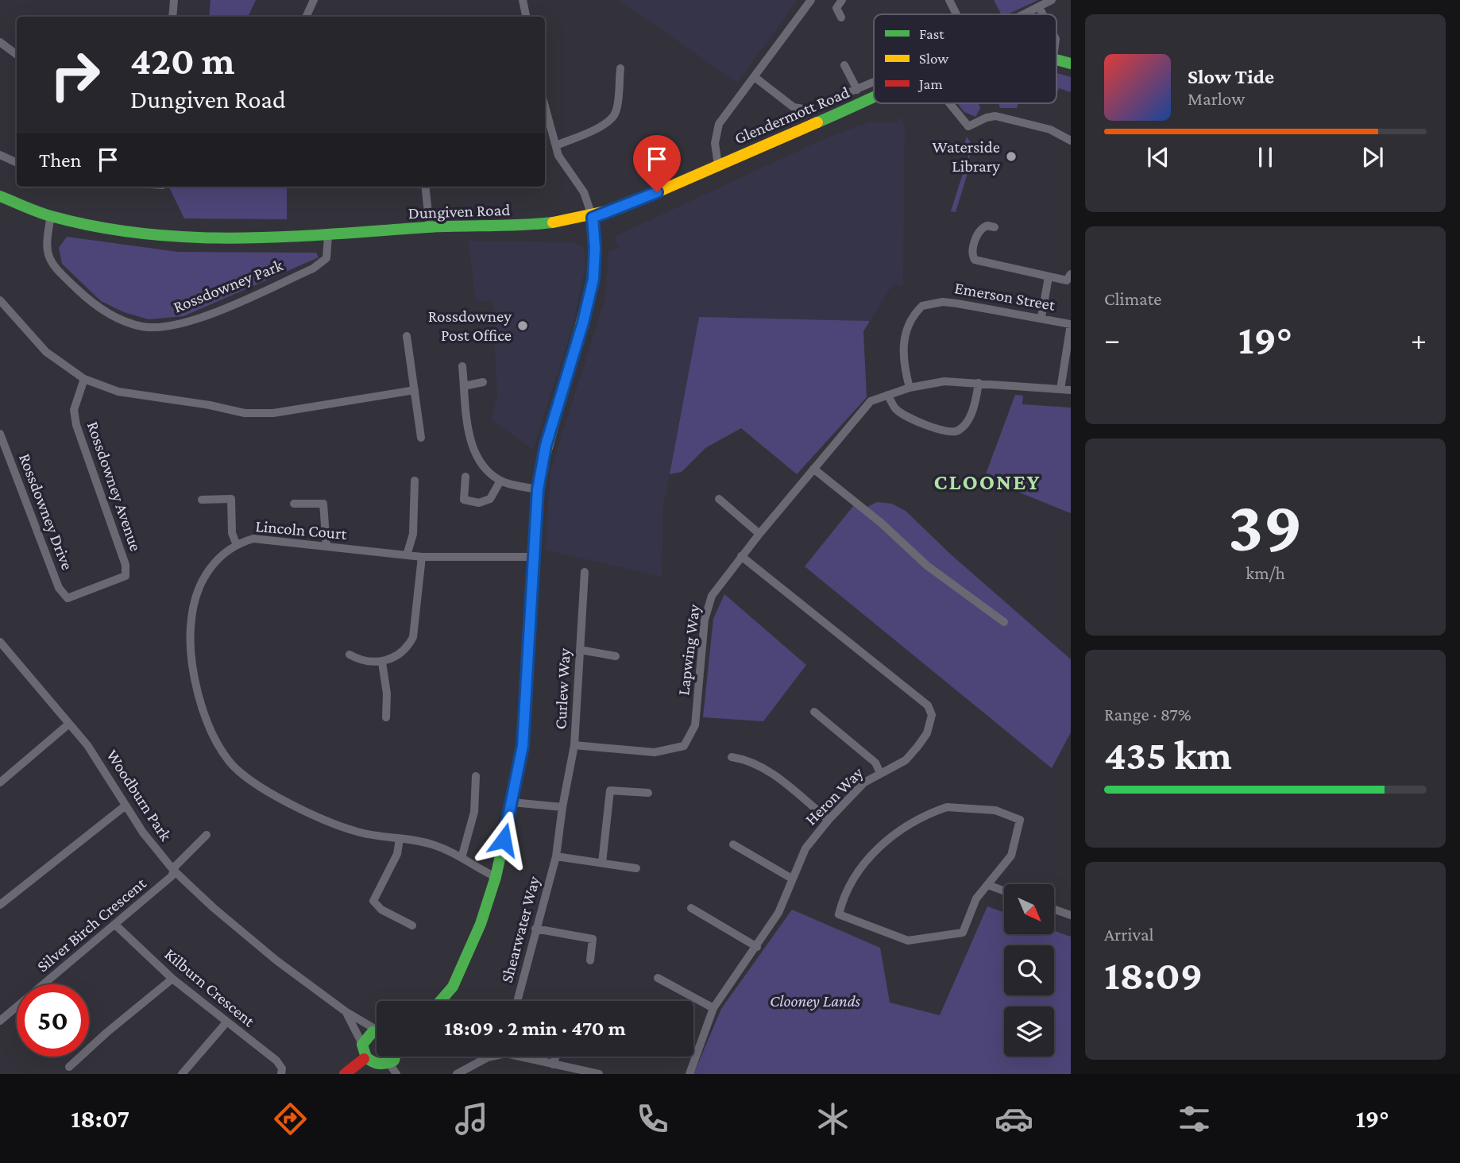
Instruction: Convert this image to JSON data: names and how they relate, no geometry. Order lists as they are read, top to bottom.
{
  "streets": {
    "main road": ["Glendermott Road", "Dungiven Road"],
    "street": [
      "Rossdowney Park",
      "Emerson Street",
      "Rossdowney Avenue",
      "Rossdowney Drive",
      "Lincoln Court",
      "Lapwing Way",
      "Curlew Way",
      "Woodburn Park",
      "Heron Way",
      "Silver Birch Crescent",
      "Shearwater Way",
      "Kilburn Crescent"
    ]
  },
  "crossings": [
    ["Glendermott Road", "Dungiven Road"],
    ["Dungiven Road", "Rossdowney Park"],
    ["Rossdowney Avenue", "Rossdowney Drive"],
    ["Lapwing Way", "Curlew Way"],
    ["Lapwing Way", "Heron Way"],
    ["Curlew Way", "Shearwater Way"],
    ["Woodburn Park", "Silver Birch Crescent"],
    ["Silver Birch Crescent", "Kilburn Crescent"]
  ],
  "districts": ["CLOONEY"],
  "parks": ["Clooney Lands"],
  "places": ["Waterside Library", "Rossdowney Post Office"],
  "legend": ["Fast", "Slow", "Jam"],
  "north": "bottom right",
  "page": {
    "turn": ["420 m", "Dungiven Road"],
    "song": ["Slow Tide", "Marlow"],
    "then": "Then",
    "tile": [
      "Climate",
      ["39", "km/h"],
      ["Range · 87%", "435 km"],
      ["Arrival", "18:09"]
    ],
    "heat": ["−", "19°", "+"],
    "limit": "50",
    "trip": "18:09 · 2 min · 470 m",
    "tabs": ["18:07", "19°"]
  }
}
